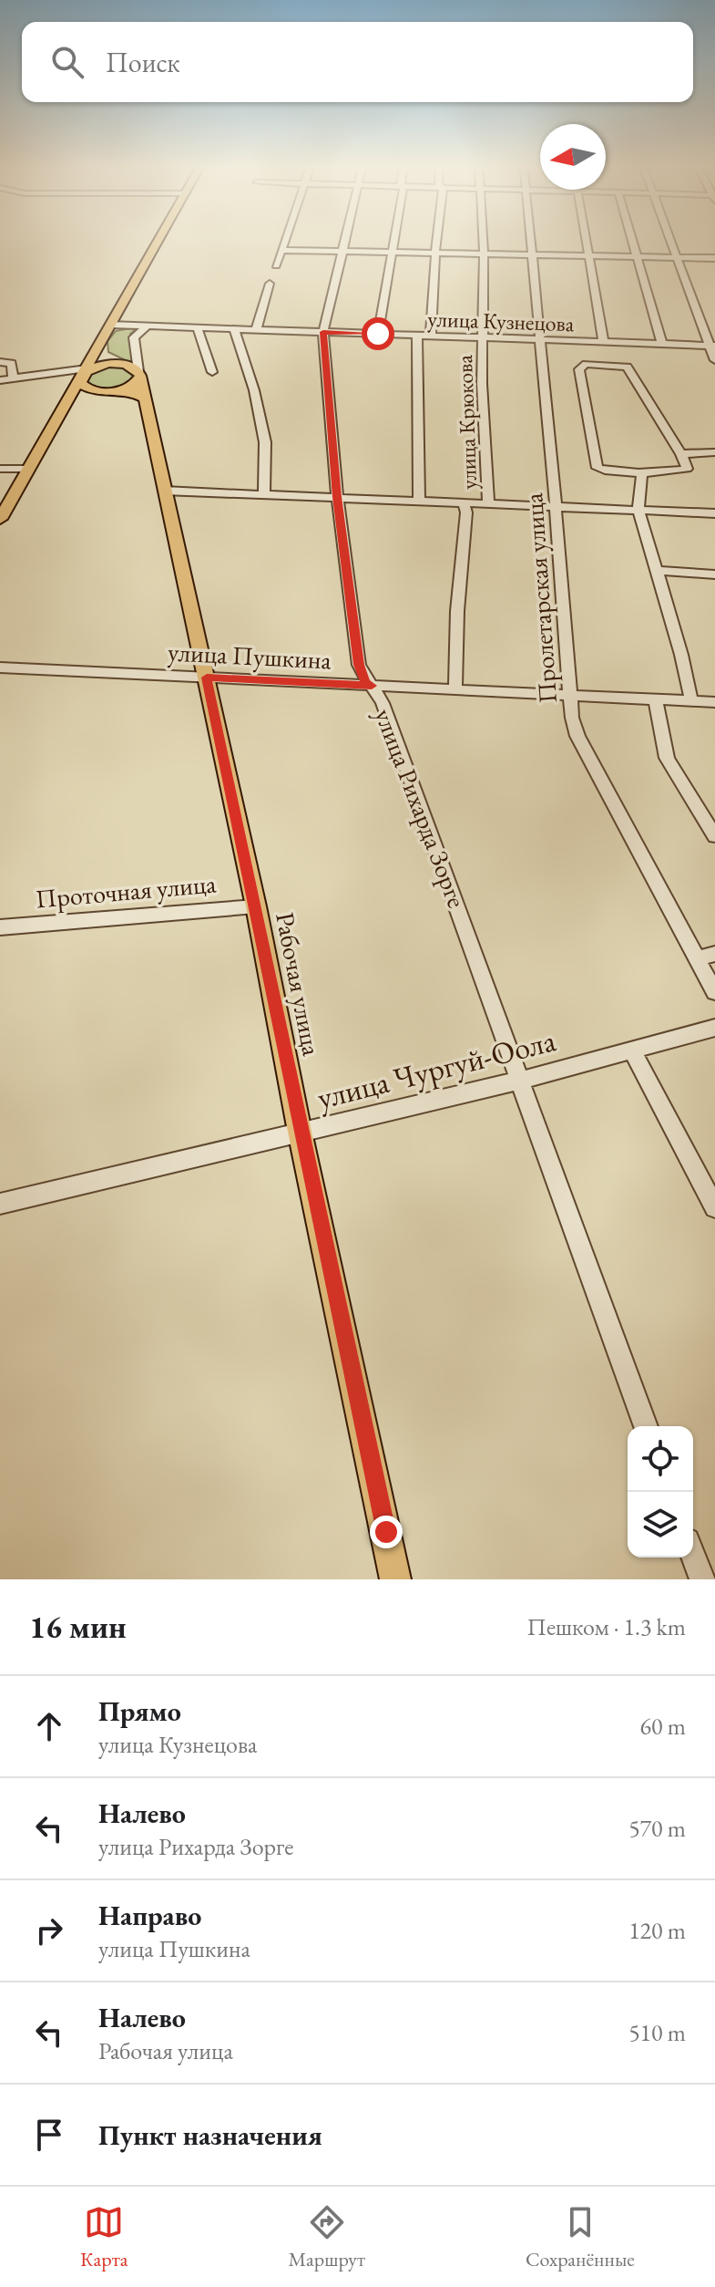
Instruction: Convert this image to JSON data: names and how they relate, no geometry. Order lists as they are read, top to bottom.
{
  "streets": {
    "main road": ["Рабочая улица"],
    "street": [
      "улица Кузнецова",
      "улица Крюкова",
      "Пролетарская улица",
      "улица Пушкина",
      "улица Рихарда Зорге",
      "Проточная улица",
      "улица Чургуй-Оола"
    ]
  },
  "crossings": [
    ["улица Кузнецова", "улица Крюкова"],
    ["улица Кузнецова", "Пролетарская улица"],
    ["улица Кузнецова", "улица Рихарда Зорге"],
    ["улица Крюкова", "улица Пушкина"],
    ["Пролетарская улица", "улица Пушкина"],
    ["улица Пушкина", "улица Рихарда Зорге"],
    ["улица Пушкина", "Рабочая улица"],
    ["улица Рихарда Зорге", "улица Чургуй-Оола"],
    ["Проточная улица", "Рабочая улица"],
    ["Рабочая улица", "улица Чургуй-Оола"]
  ],
  "north": "left",
  "page": {
    "search": "Поиск",
    "heading": ["16 мин", "Пешком · 1.3 km"],
    "list": [
      ["Прямо", "улица Кузнецова", "60 m"],
      ["Налево", "улица Рихарда Зорге", "570 m"],
      ["Направо", "улица Пушкина", "120 m"],
      ["Налево", "Рабочая улица", "510 m"],
      "Пункт назначения"
    ],
    "nav": ["Карта", "Маршрут", "Сохранённые"]
  }
}
